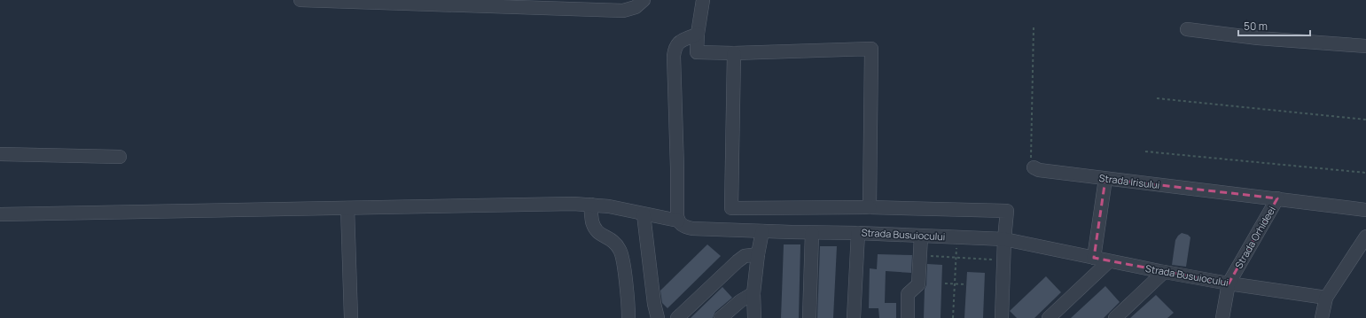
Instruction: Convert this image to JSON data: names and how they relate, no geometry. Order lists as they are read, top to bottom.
{
  "streets": {
    "street": ["Strada Irisului", "Strada Busuiocului", "Strada Orhideei"]
  },
  "crossings": [
    ["Strada Irisului", "Strada Orhideei"],
    ["Strada Busuiocului", "Strada Orhideei"]
  ],
  "scale_bar": "50 m"
}
